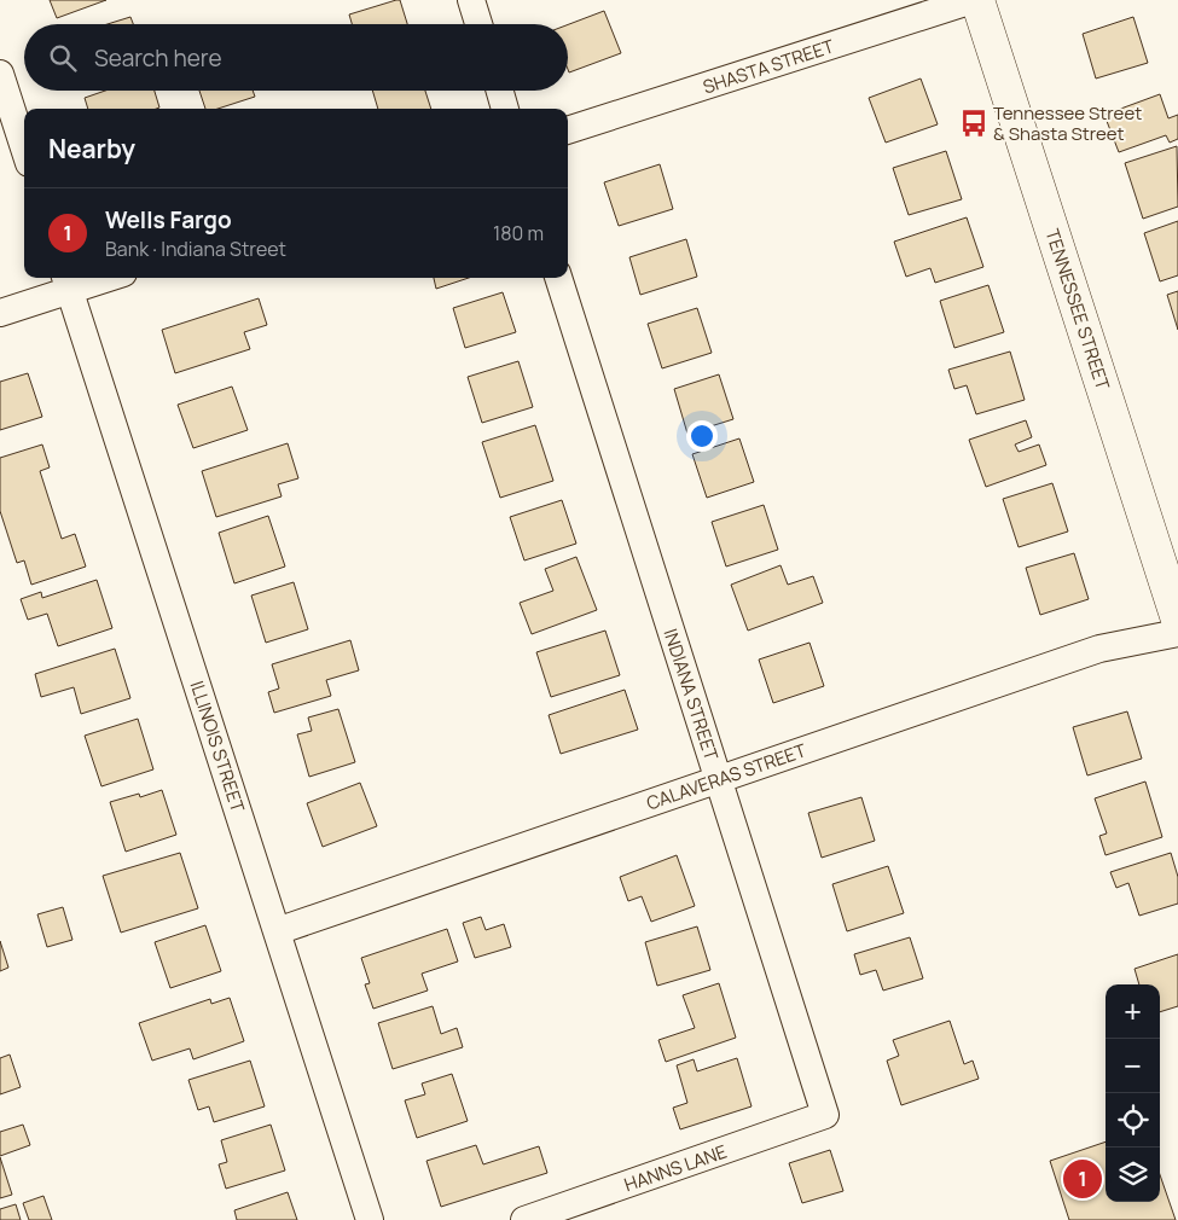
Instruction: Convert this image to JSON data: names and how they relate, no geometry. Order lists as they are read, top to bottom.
{
  "streets": {
    "main road": ["TENNESSEE STREET"],
    "street": [
      "SHASTA STREET",
      "INDIANA STREET",
      "ILLINOIS STREET",
      "CALAVERAS STREET",
      "HANNS LANE"
    ]
  },
  "crossings": [
    ["INDIANA STREET", "CALAVERAS STREET"],
    ["INDIANA STREET", "HANNS LANE"],
    ["ILLINOIS STREET", "CALAVERAS STREET"]
  ],
  "places": {
    "bus stop": ["Tennessee Street & Shasta Street"]
  },
  "page": {
    "search": "Search here",
    "heading": "Nearby",
    "list": [
      {
        "mark": "1",
        "name": "Wells Fargo",
        "note": "Bank · Indiana Street",
        "value": "180 m"
      }
    ],
    "map_buttons": ["+", "−"],
    "pins": "1"
  }
}
